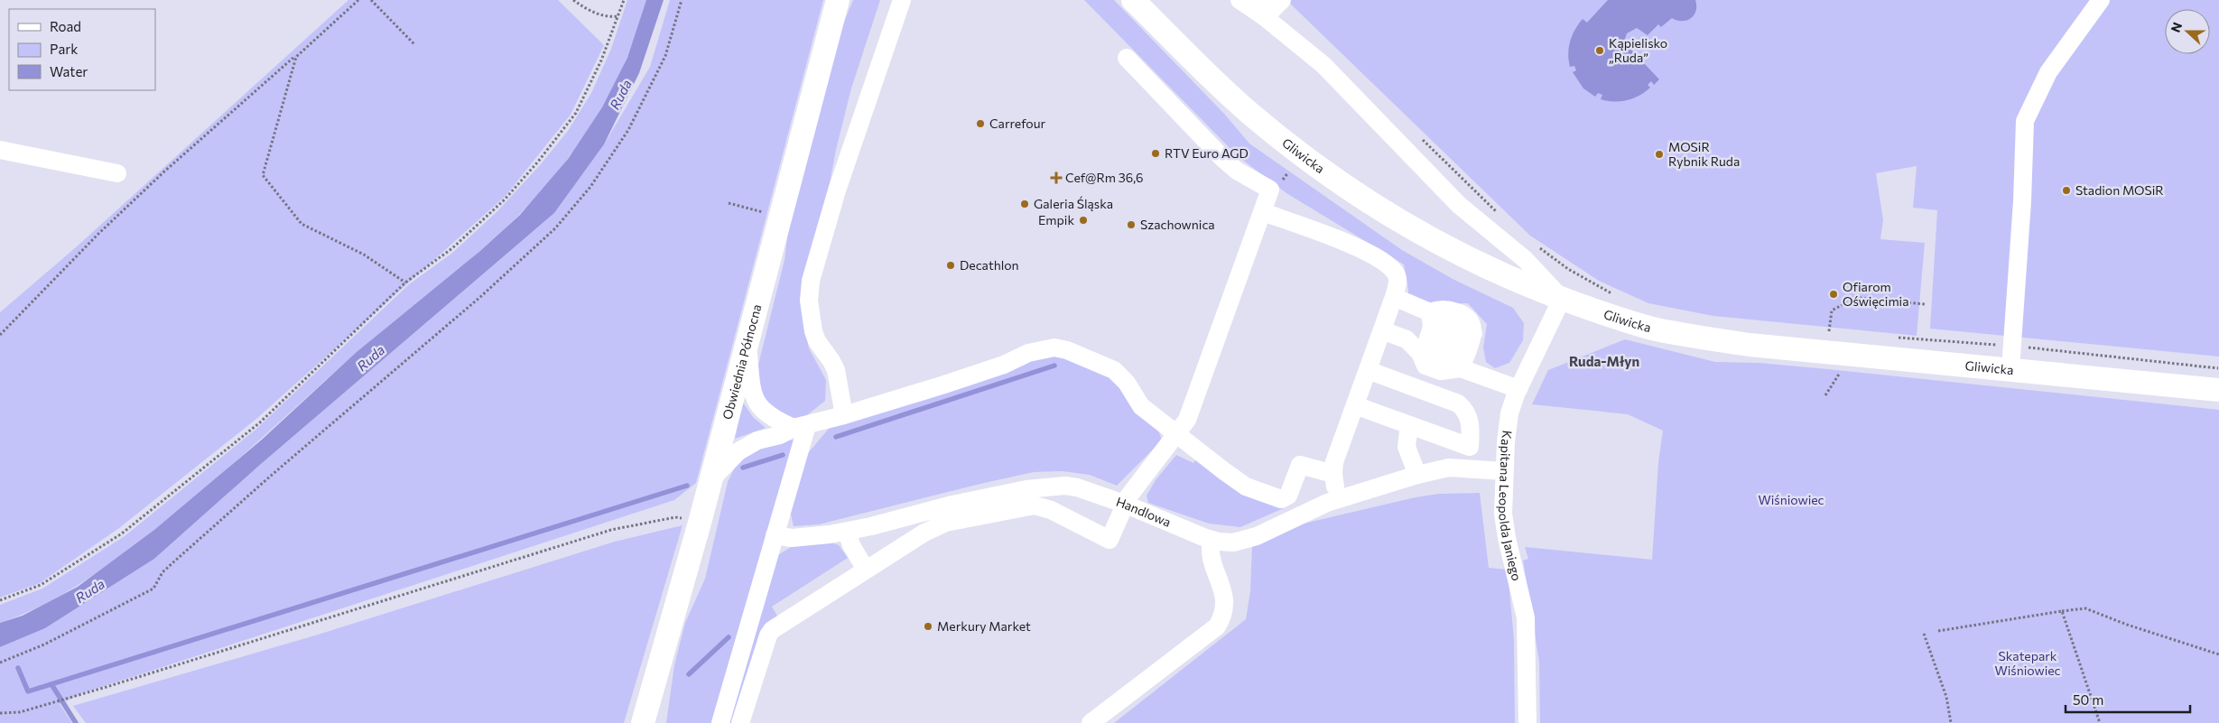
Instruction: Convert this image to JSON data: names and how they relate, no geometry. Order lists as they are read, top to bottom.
{
  "streets": {
    "main road": ["Gliwicka", "Obwiednia Północna"],
    "street": ["Kapitana Leopolda Janiego", "Handlowa"]
  },
  "crossings": [
    ["Gliwicka", "Kapitana Leopolda Janiego"],
    ["Kapitana Leopolda Janiego", "Handlowa"]
  ],
  "districts": ["Ruda-Młyn"],
  "water": ["Ruda"],
  "parks": ["Wiśniowiec", "Skatepark Wiśniowiec"],
  "places": {
    "other": [
      "Kąpielisko „Ruda”",
      "Carrefour",
      "RTV Euro AGD",
      "MOSiR Rybnik Ruda",
      "Stadion MOSiR",
      "Galeria Śląska",
      "Empik",
      "Szachownica",
      "Decathlon",
      "Ofiarom Oświęcimia",
      "Merkury Market"
    ],
    "health": ["Cef@Rm 36,6"]
  },
  "legend": ["Road", "Park", "Water"],
  "scale_bar": "50 m",
  "north": "left"
}
